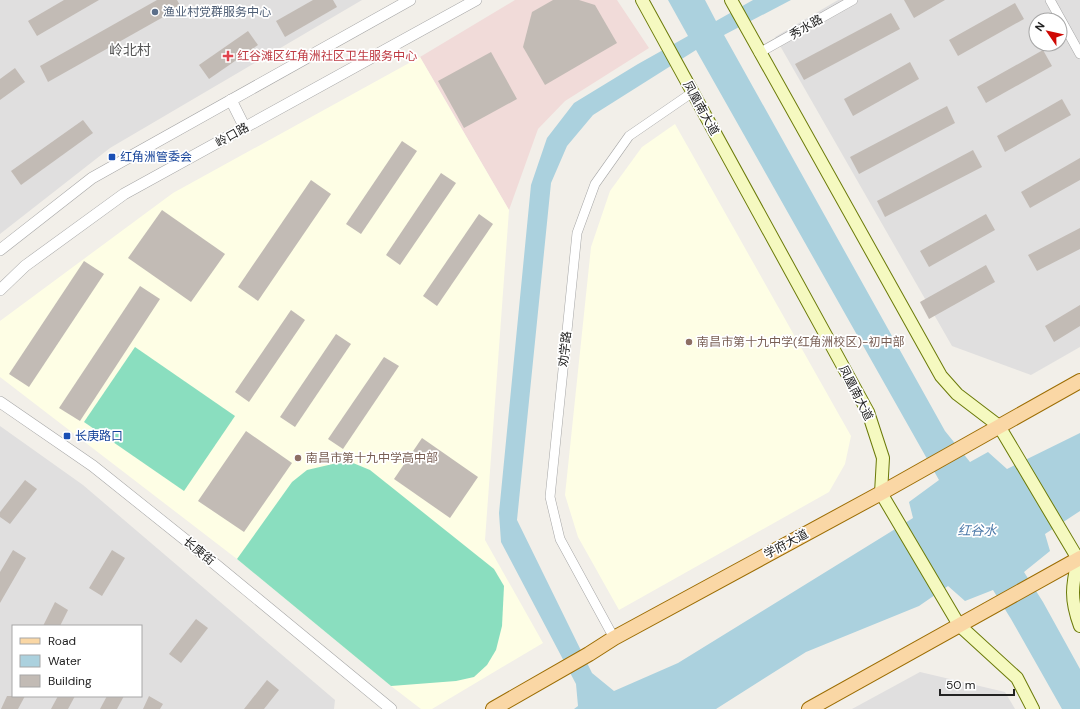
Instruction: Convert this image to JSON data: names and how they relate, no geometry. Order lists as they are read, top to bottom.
{
  "streets": {
    "main road": ["凤凰南大道", "学府大道"],
    "street": [
      "秀水路",
      "岭口路",
      "劝学路",
      "长庚街"
    ]
  },
  "crossings": [
    ["凤凰南大道", "劝学路"],
    ["凤凰南大道", "学府大道"],
    ["劝学路", "学府大道"]
  ],
  "districts": ["岭北村"],
  "water": ["红谷水"],
  "places": {
    "other": ["渔业村党群服务中心", "南昌市第十九中学(红角洲校区)-初中部", "南昌市第十九中学高中部"],
    "health": ["红谷滩区红角洲社区卫生服务中心"],
    "transit": ["红角洲管委会", "长庚路口"]
  },
  "legend": ["Road", "Water", "Building"],
  "scale_bar": "50 m",
  "north": "top left"
}
